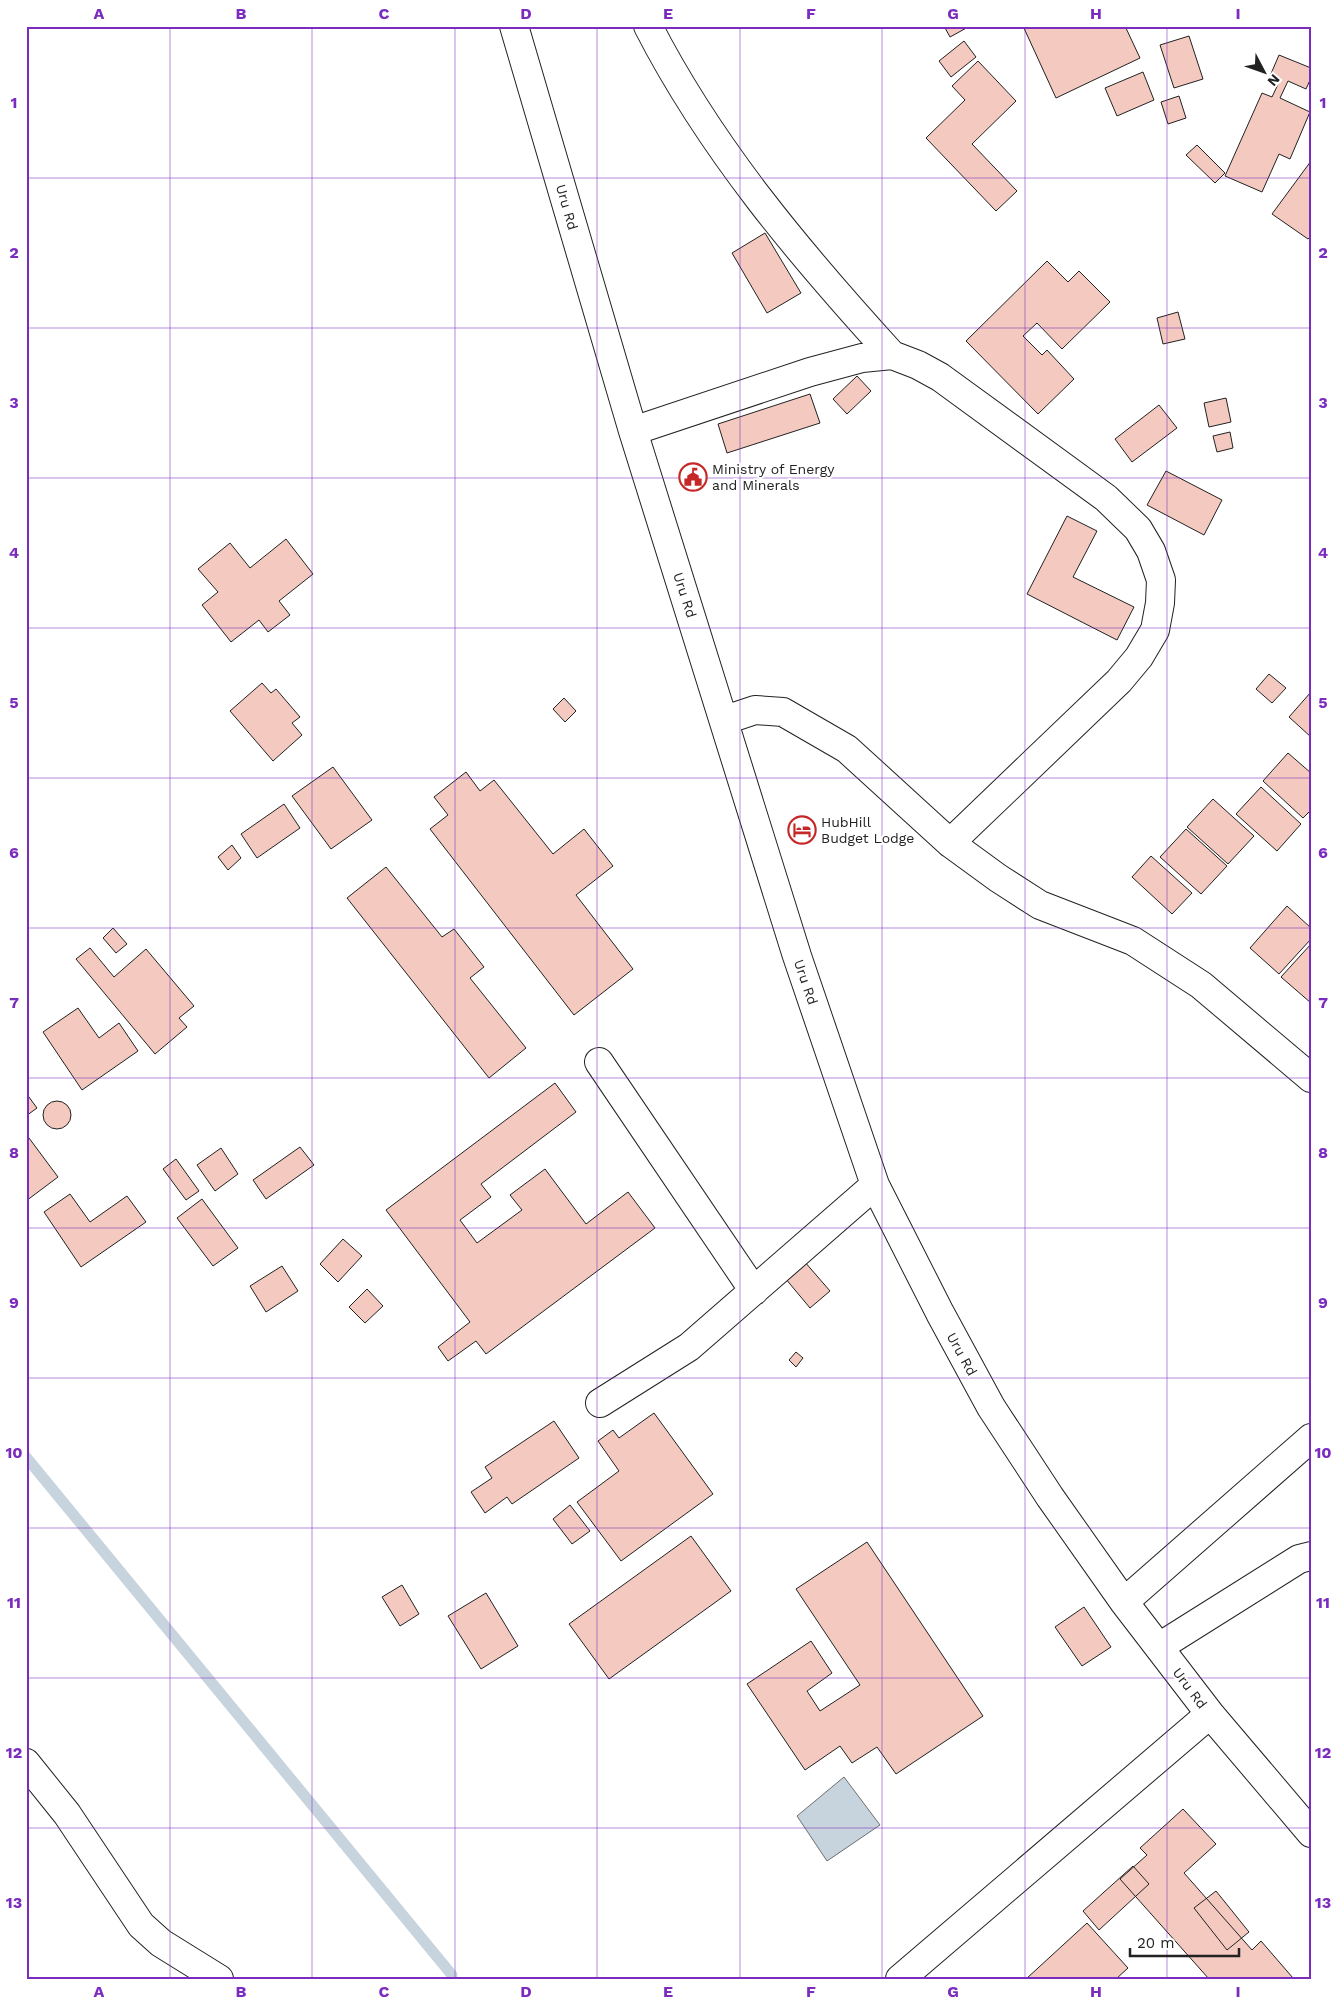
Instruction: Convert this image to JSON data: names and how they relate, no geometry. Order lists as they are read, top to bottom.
{
  "streets": {
    "street": ["Uru Rd"]
  },
  "places": {
    "public building": ["Ministry of Energy and Minerals"],
    "hotel": ["HubHill Budget Lodge"]
  },
  "scale_bar": "20 m",
  "north": "bottom right",
  "grid": {
    "columns": [
      "A",
      "B",
      "C",
      "D",
      "E",
      "F",
      "G",
      "H",
      "I"
    ],
    "rows": [
      "1",
      "2",
      "3",
      "4",
      "5",
      "6",
      "7",
      "8",
      "9",
      "10",
      "11",
      "12",
      "13"
    ]
  }
}
